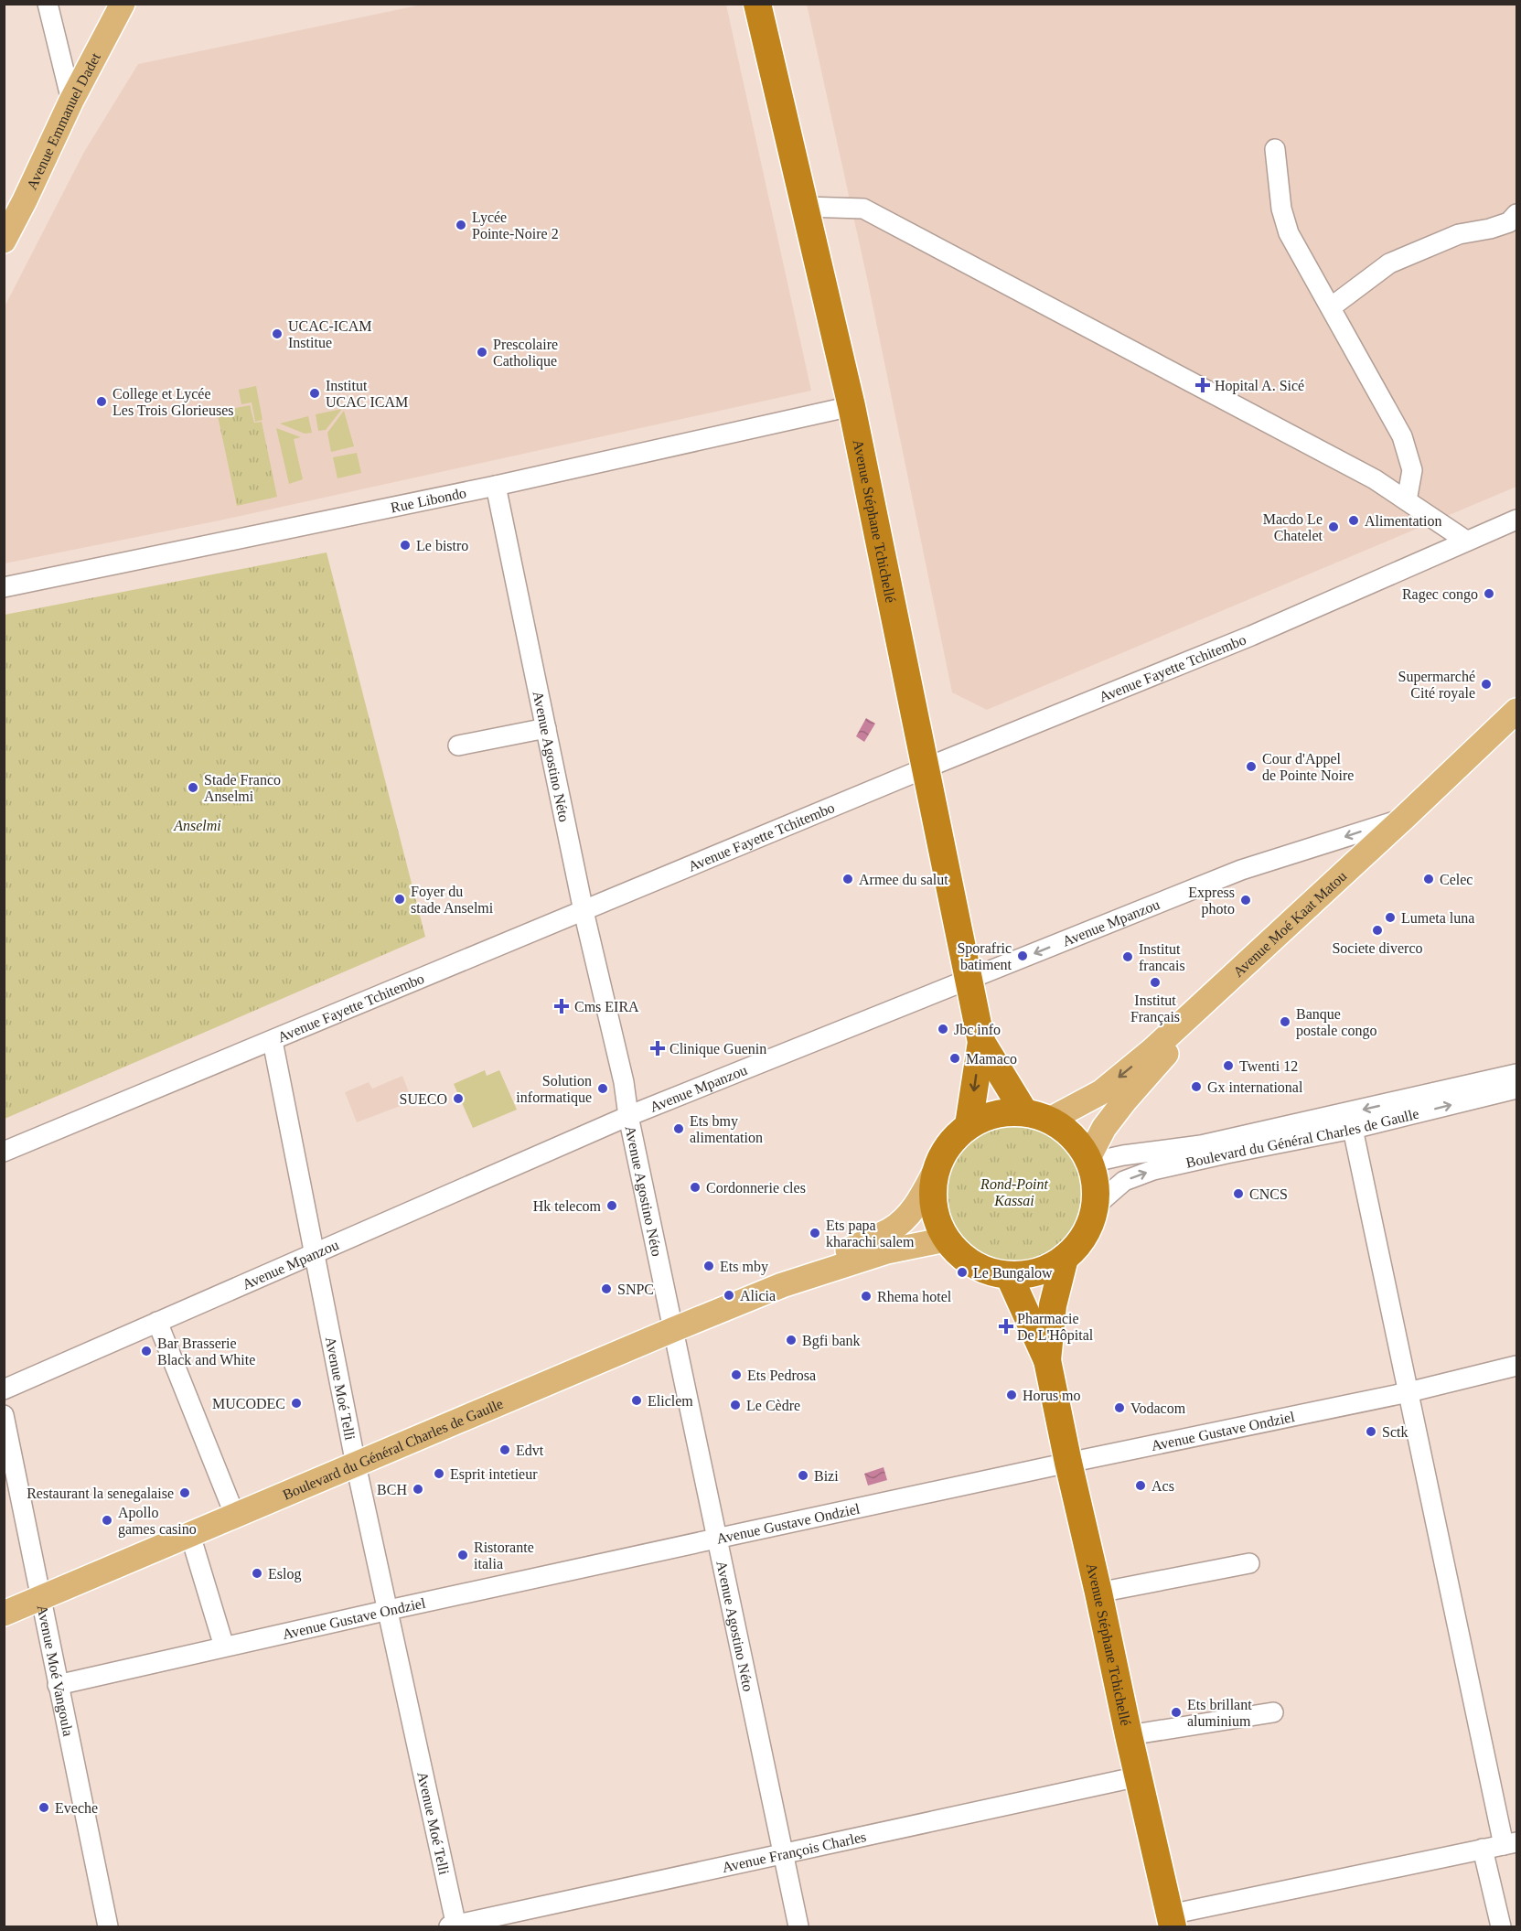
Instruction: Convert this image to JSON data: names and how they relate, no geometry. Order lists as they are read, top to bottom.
{
  "streets": {
    "highway": ["Avenue Stéphane Tchichellé"],
    "main road": ["Avenue Emmanuel Dadet", "Avenue Moé Kaat Matou", "Boulevard du Général Charles de Gaulle"],
    "street": [
      "Rue Libondo",
      "Avenue Fayette Tchitembo",
      "Avenue Agostino Néto",
      "Avenue Mpanzou",
      "Avenue Moé Telli",
      "Avenue Gustave Ondziel",
      "Avenue Moé Vangoula",
      "Avenue François Charles"
    ]
  },
  "crossings": [
    ["Rue Libondo", "Avenue Stéphane Tchichellé"],
    ["Rue Libondo", "Avenue Agostino Néto"],
    ["Avenue Stéphane Tchichellé", "Avenue Fayette Tchitembo"],
    ["Avenue Stéphane Tchichellé", "Avenue Mpanzou"],
    ["Avenue Stéphane Tchichellé", "Avenue Moé Kaat Matou"],
    ["Avenue Stéphane Tchichellé", "Boulevard du Général Charles de Gaulle"],
    ["Avenue Stéphane Tchichellé", "Avenue Gustave Ondziel"],
    ["Avenue Stéphane Tchichellé", "Avenue François Charles"],
    ["Avenue Fayette Tchitembo", "Avenue Agostino Néto"],
    ["Avenue Fayette Tchitembo", "Avenue Moé Telli"],
    ["Avenue Agostino Néto", "Avenue Mpanzou"],
    ["Avenue Agostino Néto", "Boulevard du Général Charles de Gaulle"],
    ["Avenue Agostino Néto", "Avenue Gustave Ondziel"],
    ["Avenue Agostino Néto", "Avenue François Charles"],
    ["Avenue Mpanzou", "Avenue Moé Kaat Matou"],
    ["Avenue Mpanzou", "Avenue Moé Telli"],
    ["Avenue Moé Kaat Matou", "Boulevard du Général Charles de Gaulle"],
    ["Boulevard du Général Charles de Gaulle", "Avenue Moé Telli"],
    ["Boulevard du Général Charles de Gaulle", "Avenue Moé Vangoula"],
    ["Avenue Moé Telli", "Avenue Gustave Ondziel"],
    ["Avenue Moé Telli", "Avenue François Charles"],
    ["Avenue Gustave Ondziel", "Avenue Moé Vangoula"]
  ],
  "parks": ["Anselmi", "Rond-Point Kassai"],
  "places": {
    "other": [
      "Lycée Pointe-Noire 2",
      "UCAC-ICAM Institue",
      "Prescolaire Catholique",
      "Institut UCAC ICAM",
      "College et Lycée Les Trois Glorieuses",
      "Alimentation",
      "Macdo Le Chatelet",
      "Le bistro",
      "Ragec congo",
      "Supermarché Cité royale",
      "Cour d'Appel de Pointe Noire",
      "Stade Franco Anselmi",
      "Armee du salut",
      "Celec",
      "Foyer du stade Anselmi",
      "Express photo",
      "Lumeta luna",
      "Societe diverco",
      "Sporafric batiment",
      "Institut francais",
      "Institut Français",
      "Banque postale congo",
      "Jbc info",
      "Mamaco",
      "Twenti 12",
      "Gx international",
      "Solution informatique",
      "SUECO",
      "Ets bmy alimentation",
      "Cordonnerie cles",
      "CNCS",
      "Hk telecom",
      "Ets papa kharachi salem",
      "Ets mby",
      "Le Bungalow",
      "SNPC",
      "Alicia",
      "Rhema hotel",
      "Bgfi bank",
      "Bar Brasserie Black and White",
      "Ets Pedrosa",
      "Horus mo",
      "Eliclem",
      "MUCODEC",
      "Le Cèdre",
      "Vodacom",
      "Sctk",
      "Edvt",
      "Esprit intetieur",
      "Bizi",
      "Acs",
      "BCH",
      "Restaurant la senegalaise",
      "Apollo games casino",
      "Ristorante italia",
      "Eslog",
      "Ets brillant aluminium",
      "Eveche"
    ],
    "health": [
      "Hopital A. Sicé",
      "Cms EIRA",
      "Clinique Guenin",
      "Pharmacie De L'Hôpital"
    ]
  }
}
